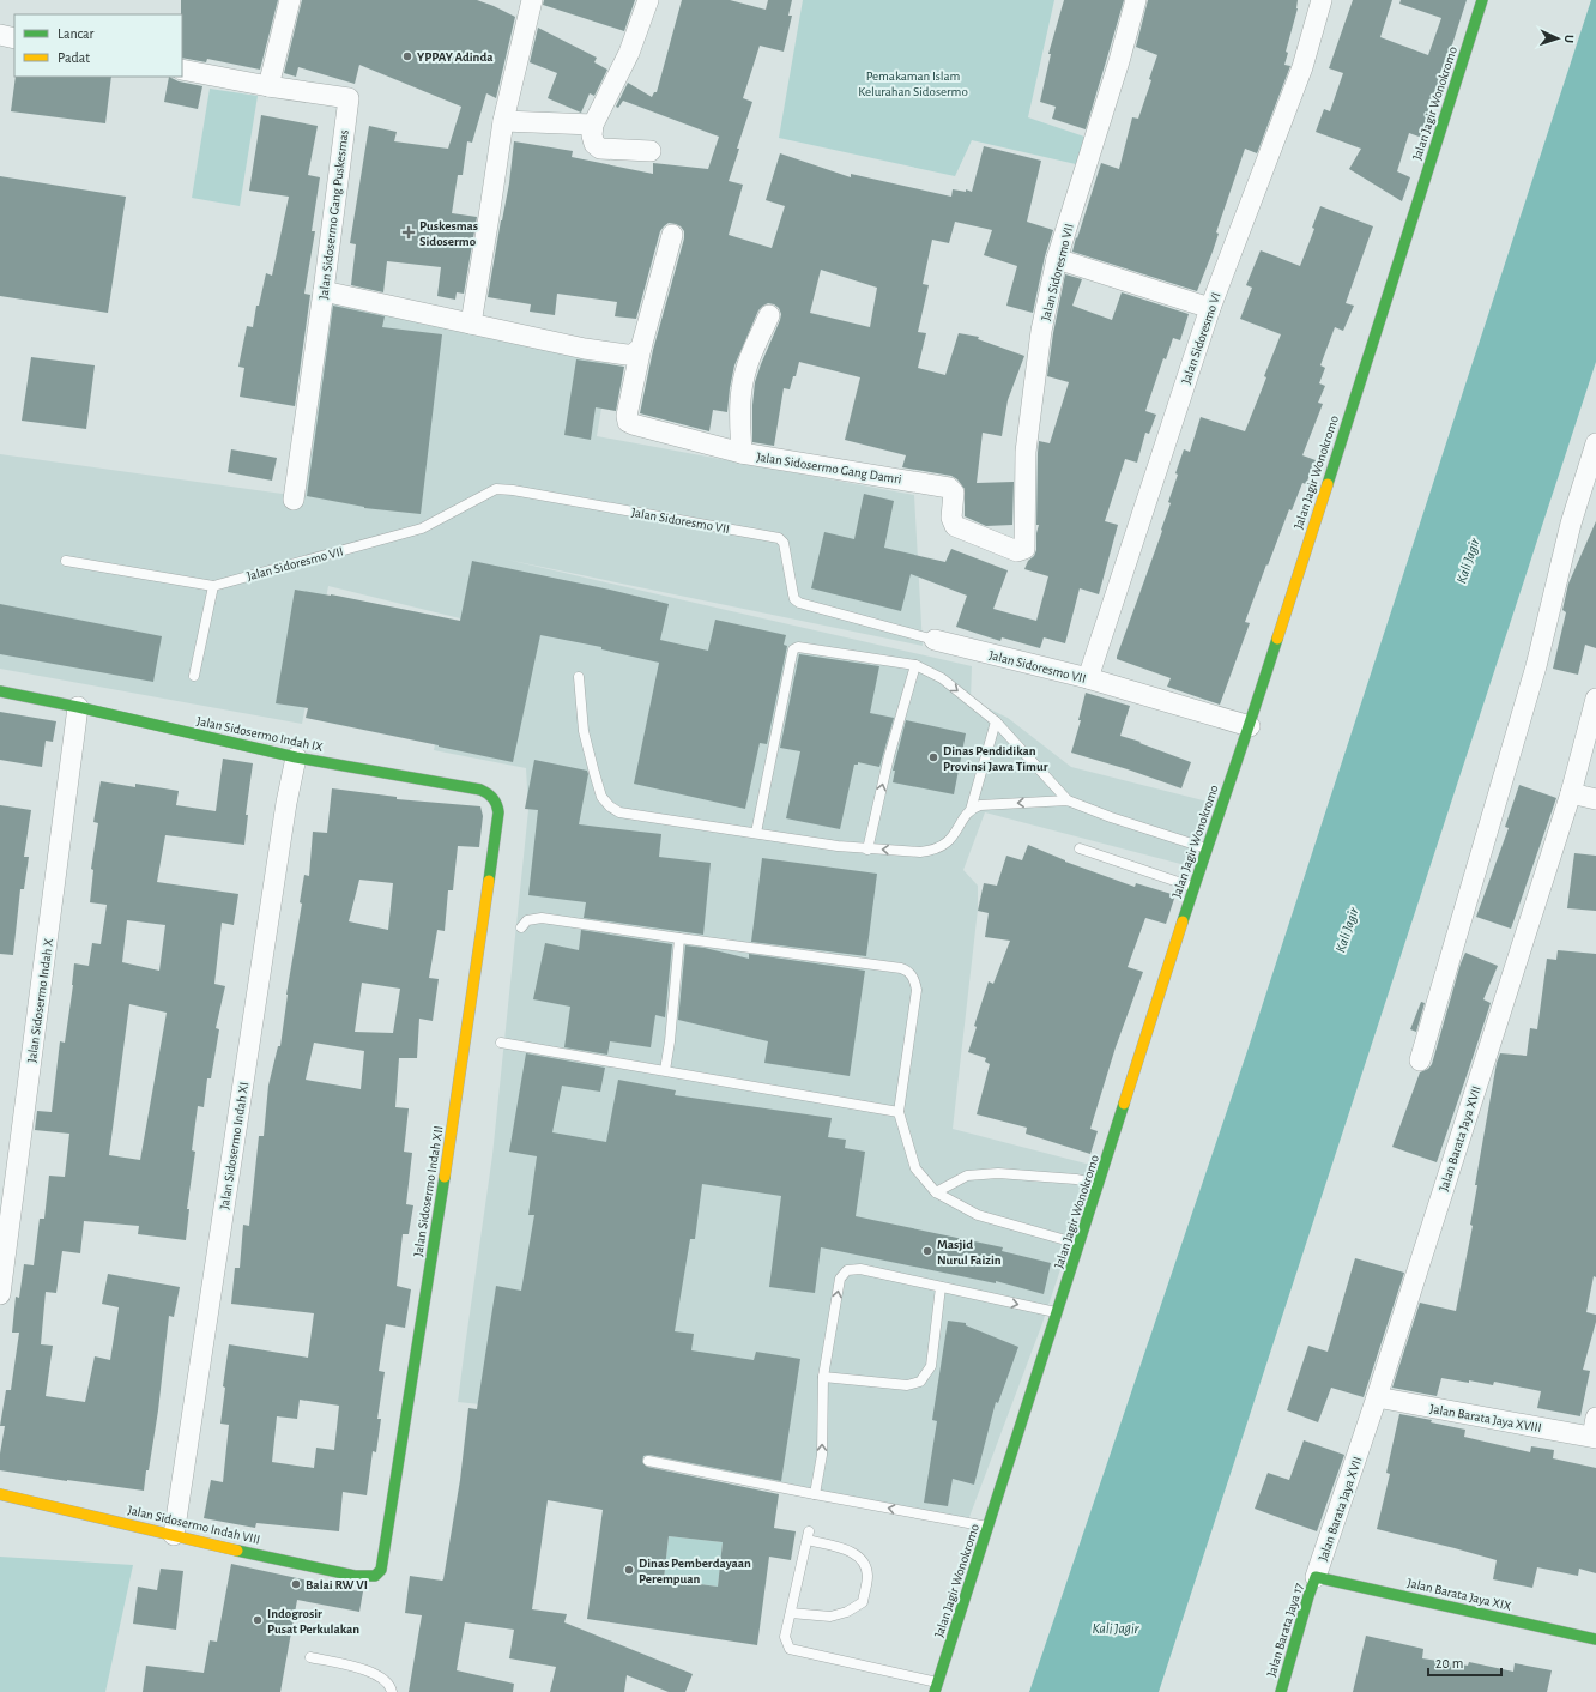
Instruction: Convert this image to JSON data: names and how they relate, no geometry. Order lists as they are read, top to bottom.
{
  "streets": {
    "street": [
      "Jalan Jagir Wonokromo",
      "Jalan Sidosermo Gang Puskesmas",
      "Jalan Sidoresmo VII",
      "Jalan Sidoresmo VI",
      "Jalan Sidosermo Gang Damri",
      "Jalan Sidosermo Indah IX",
      "Jalan Sidosermo Indah X",
      "Jalan Barata Jaya XVII",
      "Jalan Sidosermo Indah XI",
      "Jalan Sidosermo Indah XII",
      "Jalan Barata Jaya XVIII",
      "Jalan Sidosermo Indah VIII",
      "Jalan Barata Jaya XIX",
      "Jalan Barata Jaya 17"
    ]
  },
  "crossings": [
    ["Jalan Jagir Wonokromo", "Jalan Sidoresmo VII"],
    ["Jalan Sidoresmo VII", "Jalan Sidoresmo VI"],
    ["Jalan Sidoresmo VII", "Jalan Sidosermo Gang Damri"],
    ["Jalan Sidosermo Indah IX", "Jalan Sidosermo Indah X"],
    ["Jalan Sidosermo Indah IX", "Jalan Sidosermo Indah XI"],
    ["Jalan Sidosermo Indah IX", "Jalan Sidosermo Indah XII"],
    ["Jalan Barata Jaya XVII", "Jalan Barata Jaya XVIII"],
    ["Jalan Barata Jaya XVII", "Jalan Barata Jaya XIX"],
    ["Jalan Barata Jaya XVII", "Jalan Barata Jaya 17"],
    ["Jalan Sidosermo Indah XI", "Jalan Sidosermo Indah VIII"],
    ["Jalan Sidosermo Indah XII", "Jalan Sidosermo Indah VIII"],
    ["Jalan Barata Jaya XIX", "Jalan Barata Jaya 17"]
  ],
  "water": ["Kali Jagir"],
  "parks": ["Pemakaman Islam Kelurahan Sidosermo"],
  "places": {
    "other": [
      "YPPAY Adinda",
      "Dinas Pendidikan Provinsi Jawa Timur",
      "Masjid Nurul Faizin",
      "Dinas Pemberdayaan Perempuan",
      "Balai RW VI",
      "Indogrosir Pusat Perkulakan"
    ],
    "health": ["Puskesmas Sidosermo"]
  },
  "legend": ["Lancar", "Padat"],
  "scale_bar": "20 m",
  "north": "right"
}
